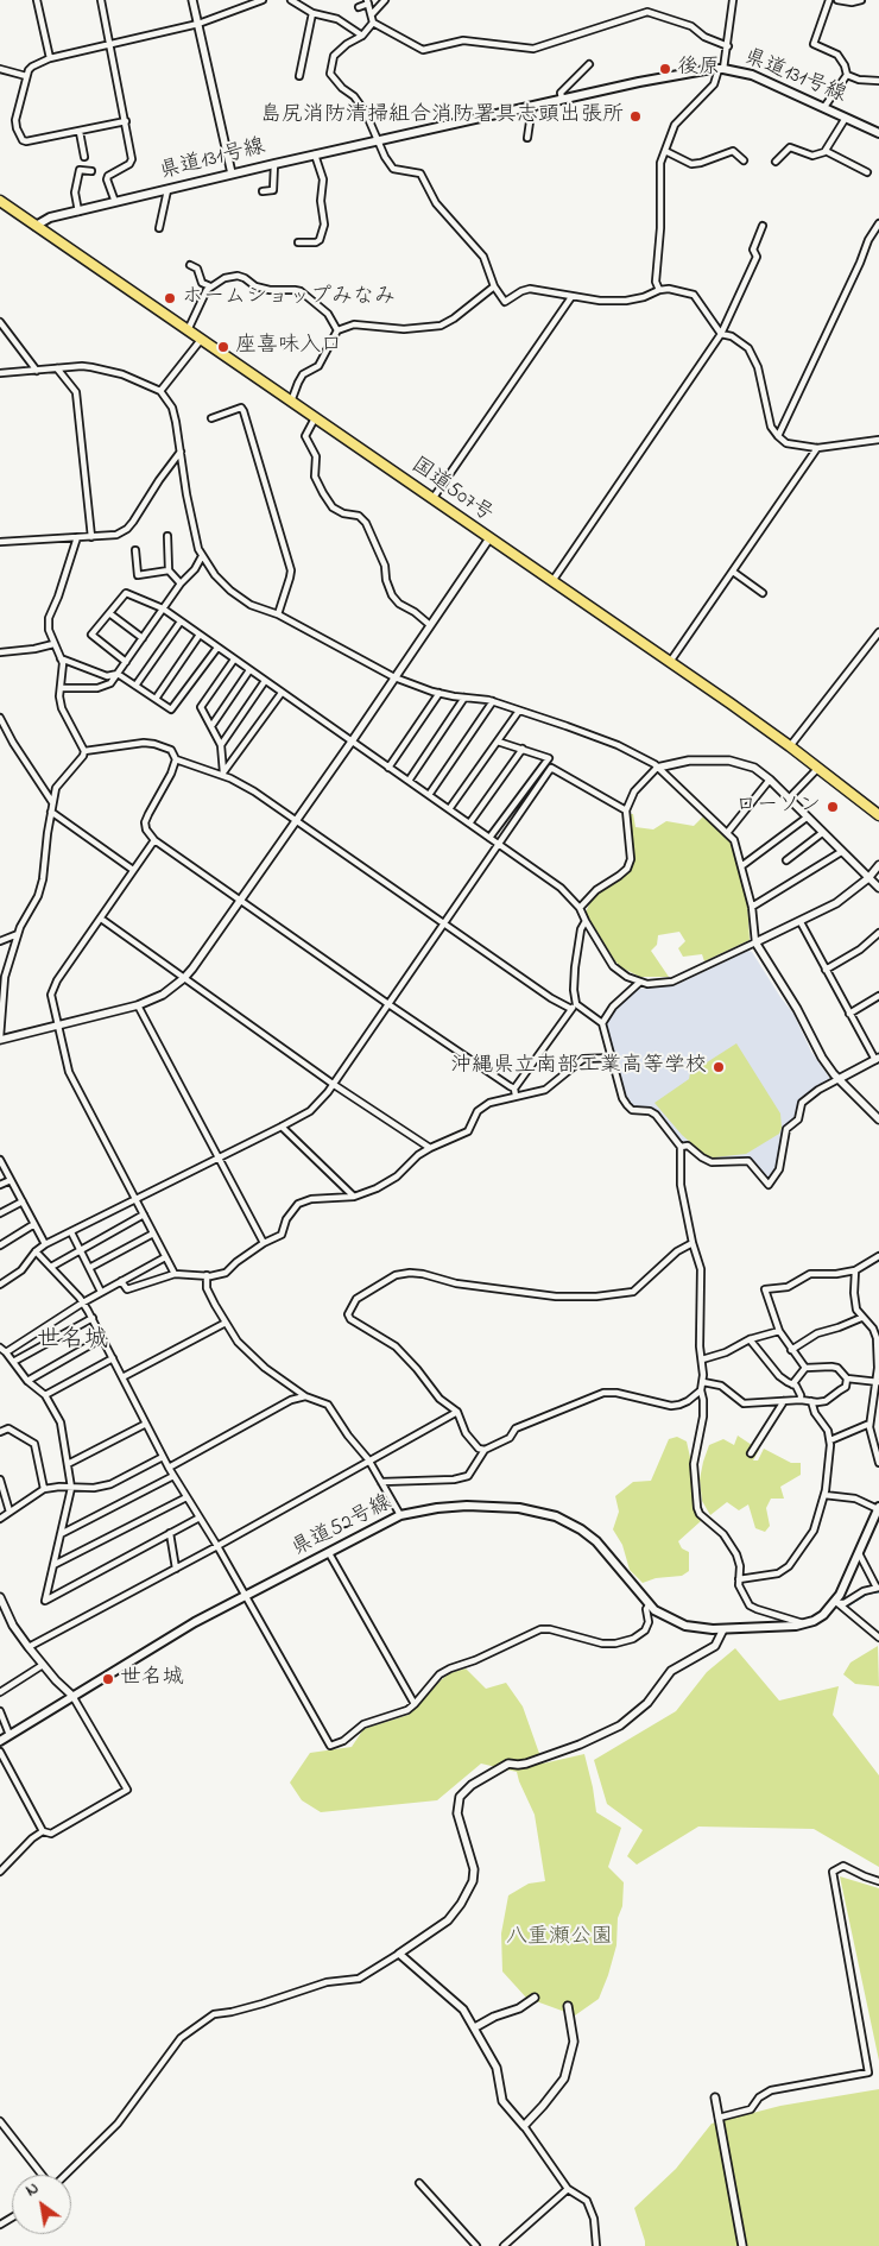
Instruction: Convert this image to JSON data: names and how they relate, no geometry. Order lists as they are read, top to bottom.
{
  "streets": {
    "highway": ["国道507号"],
    "main road": ["県道131号線", "県道52号線"]
  },
  "crossings": [
    ["県道131号線", "国道507号"]
  ],
  "districts": ["世名城"],
  "parks": ["八重瀬公園"],
  "places": [
    "後原",
    "島尻消防清掃組合消防署具志頭出張所",
    "ホームショップみなみ",
    "座喜味入口",
    "ローソン",
    "沖縄県立南部工業高等学校",
    "世名城"
  ],
  "north": "top left"
}
